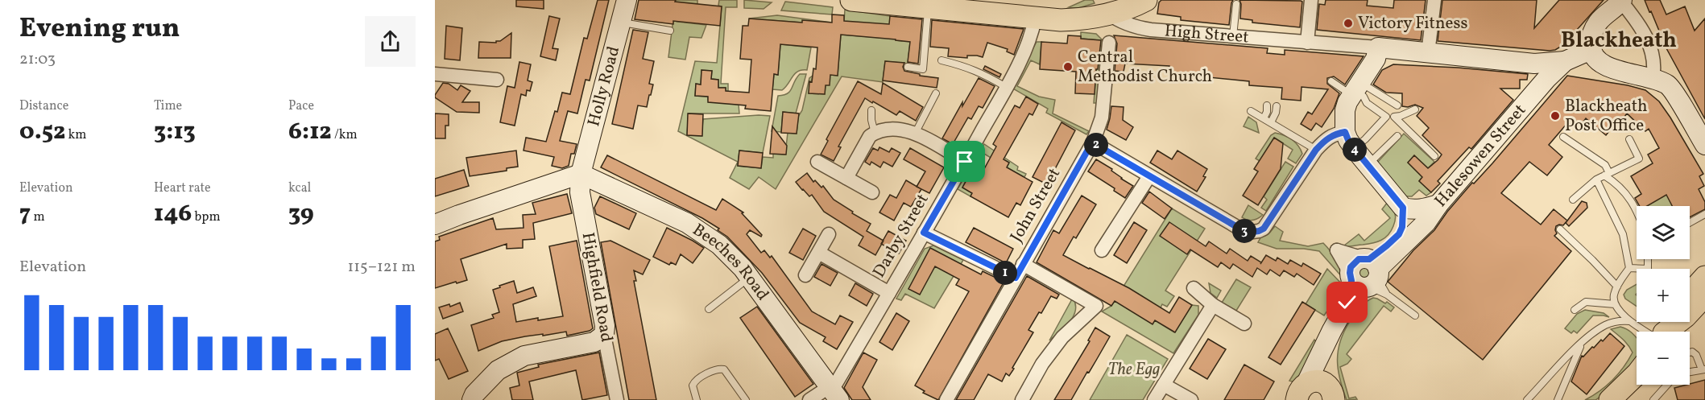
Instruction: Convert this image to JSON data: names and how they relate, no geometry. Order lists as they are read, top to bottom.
{
  "streets": {
    "street": [
      "High Street",
      "Holly Road",
      "Halesowen Street",
      "John Street",
      "Darby Street",
      "Beeches Road",
      "Highfield Road"
    ]
  },
  "crossings": [
    ["High Street", "Halesowen Street"],
    ["Holly Road", "Beeches Road"],
    ["Holly Road", "Highfield Road"],
    ["Darby Street", "Beeches Road"],
    ["Beeches Road", "Highfield Road"]
  ],
  "districts": ["Blackheath"],
  "parks": ["The Egg"],
  "places": ["Victory Fitness", "Central Methodist Church", "Blackheath Post Office"],
  "page": {
    "heading": ["Evening run", "21:03"],
    "stats": [
      ["Distance", "0.52 km"],
      ["Time", "3:13"],
      ["Pace", "6:12 /km"],
      ["Elevation", "7 m"],
      ["Heart rate", "146 bpm"],
      ["kcal", "39"]
    ],
    "pins": [
      "2",
      "4",
      "3",
      "1"
    ],
    "map_buttons": ["+", "−"],
    "chart": ["Elevation", "115–121 m"]
  }
}
